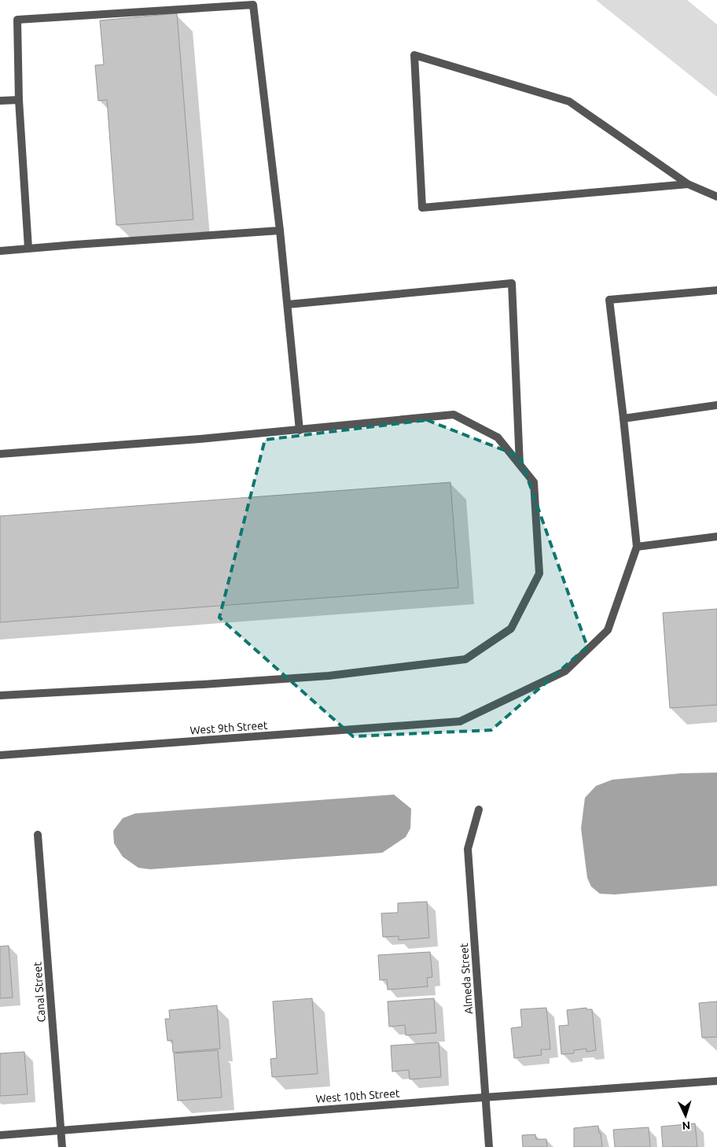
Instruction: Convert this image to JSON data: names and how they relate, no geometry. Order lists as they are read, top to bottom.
{
  "streets": {
    "street": [
      "West 9th Street",
      "Almeda Street",
      "Canal Street",
      "West 10th Street"
    ]
  },
  "crossings": [
    ["Almeda Street", "West 10th Street"],
    ["Canal Street", "West 10th Street"]
  ],
  "north": "bottom"
}
